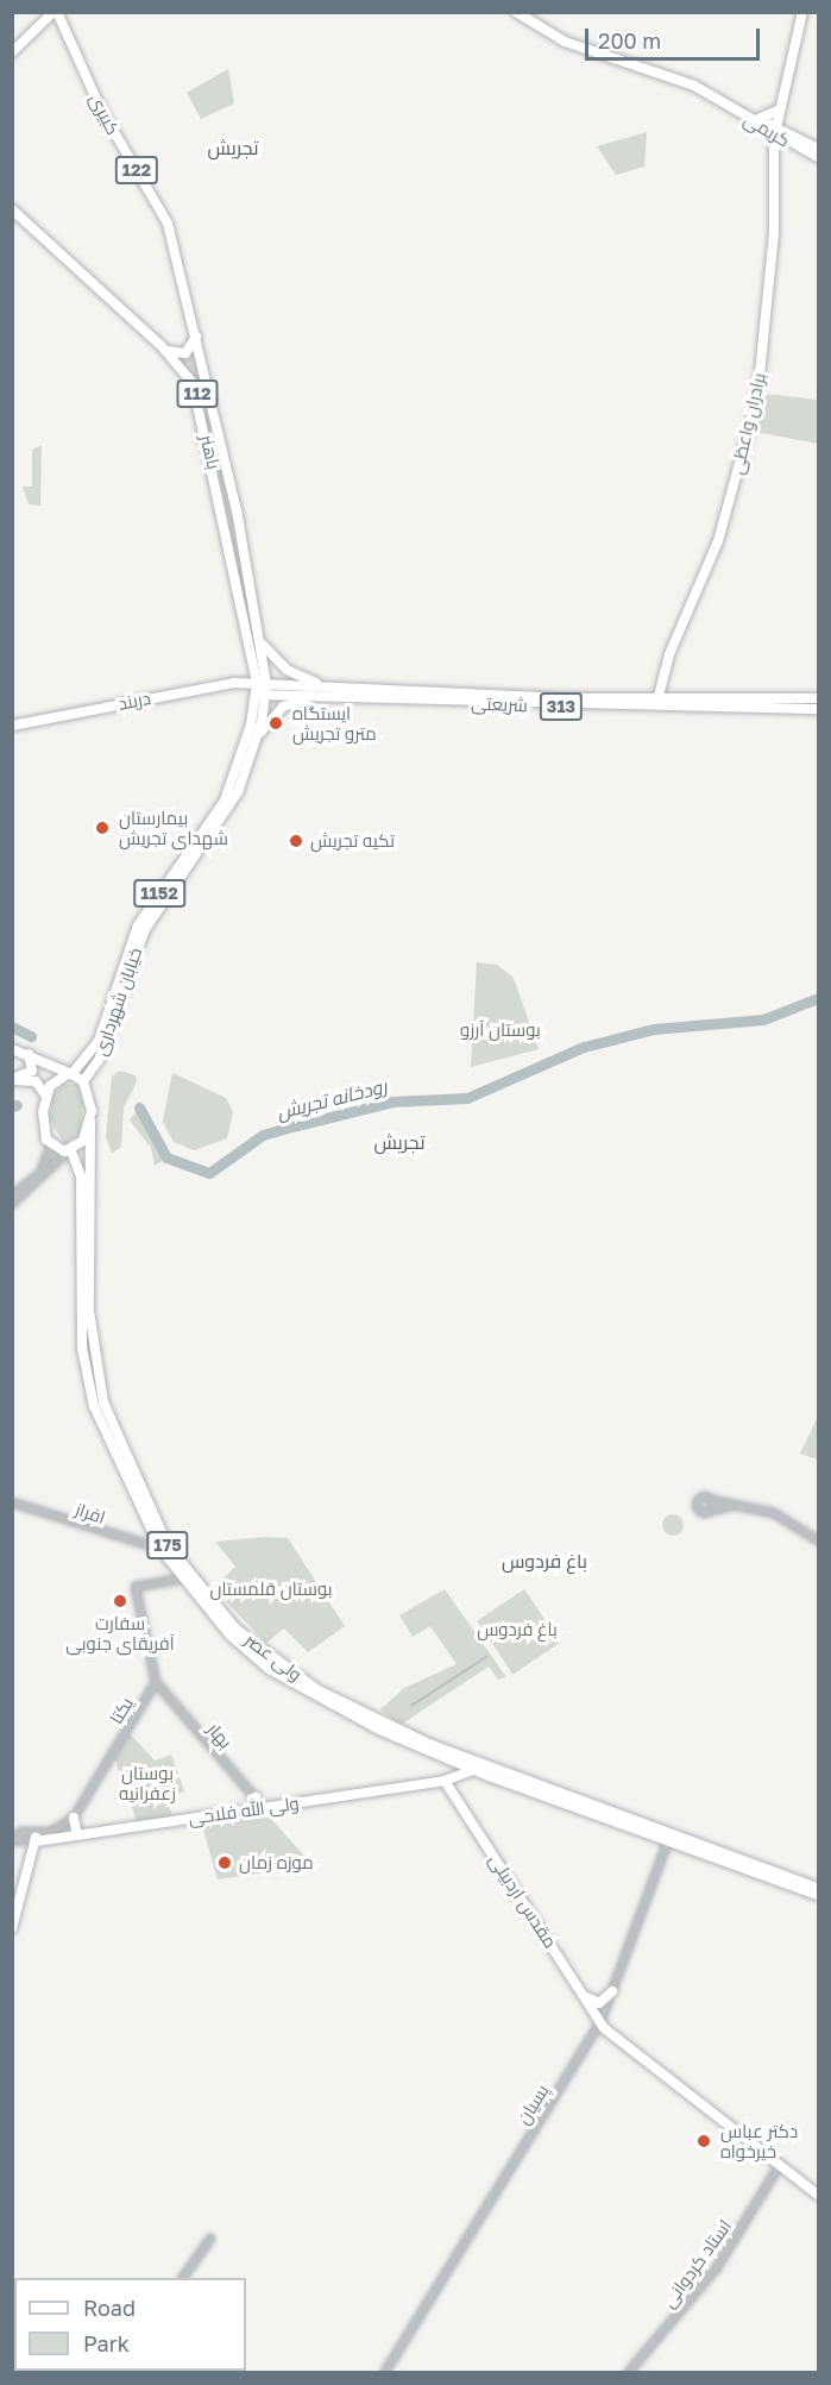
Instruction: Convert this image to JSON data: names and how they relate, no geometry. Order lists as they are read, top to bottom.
{
  "streets": {
    "main road": [
      "کبیری",
      "کریمی",
      "122",
      "112",
      "برادران واعظی",
      "باهنر",
      "دربند",
      "شریعتی",
      "313",
      "1152",
      "خیابان شهرداری",
      "175",
      "ولی عصر",
      "ولی‌ الله فلاحی",
      "مقدس اردبیلی"
    ],
    "street": [
      "افراز",
      "یکتا",
      "بهار",
      "پسیان",
      "استاد کردوانی"
    ]
  },
  "crossings": [
    ["کبیری", "باهنر"],
    ["کریمی", "برادران واعظی"],
    ["برادران واعظی", "شریعتی"],
    ["باهنر", "دربند"],
    ["باهنر", "شریعتی"],
    ["باهنر", "1152"],
    ["دربند", "شریعتی"],
    ["دربند", "1152"],
    ["شریعتی", "1152"],
    ["شریعتی", "خیابان شهرداری"],
    ["1152", "خیابان شهرداری"],
    ["خیابان شهرداری", "ولی عصر"],
    ["افراز", "ولی عصر"],
    ["ولی عصر", "ولی‌ الله فلاحی"],
    ["ولی عصر", "پسیان"],
    ["یکتا", "بهار"],
    ["یکتا", "ولی‌ الله فلاحی"],
    ["بهار", "ولی‌ الله فلاحی"],
    ["ولی‌ الله فلاحی", "مقدس اردبیلی"],
    ["مقدس اردبیلی", "پسیان"],
    ["مقدس اردبیلی", "استاد کردوانی"]
  ],
  "districts": ["تجریش", "تجریش", "باغ فردوس"],
  "water": ["رودخانه تجریش"],
  "parks": [
    "بوستان آرزو",
    "بوستان قلمستان",
    "باغ فردوس",
    "بوستان زعفرانیه"
  ],
  "places": [
    "ایستگاه مترو تجریش",
    "بیمارستان شهدای تجریش",
    "تکیه تجریش",
    "سفارت آفریقای جنوبی",
    "موزه زمان",
    "دکتر عباس خیرخواه"
  ],
  "legend": ["Road", "Park"],
  "scale_bar": "200 m"
}
